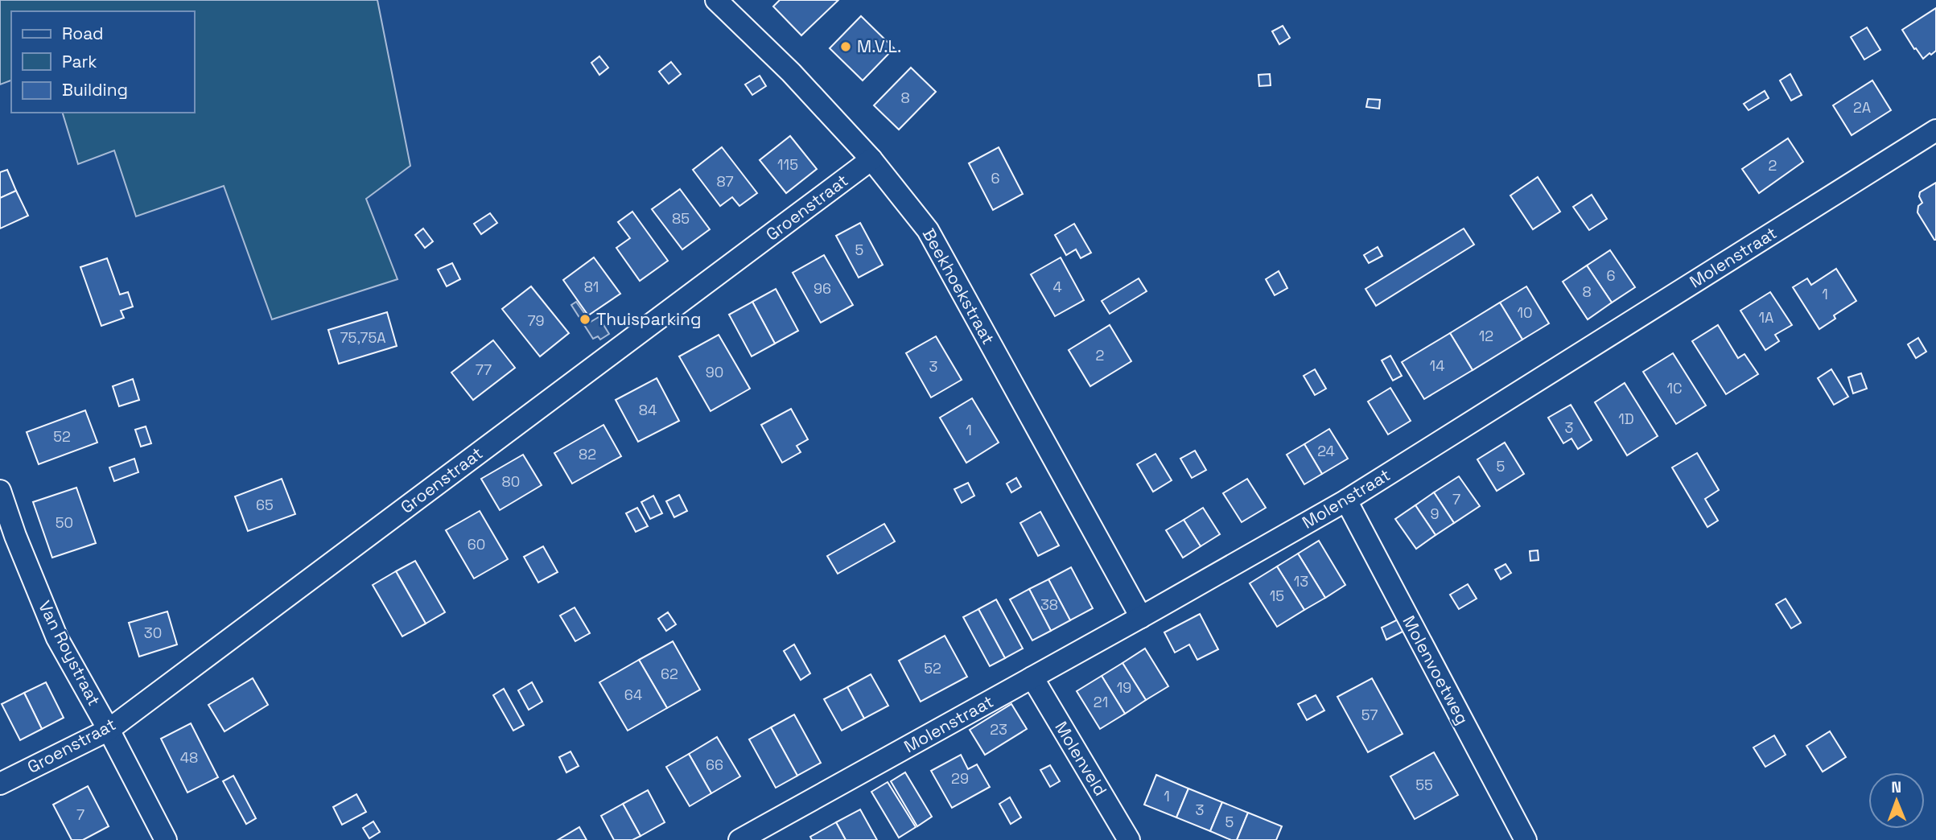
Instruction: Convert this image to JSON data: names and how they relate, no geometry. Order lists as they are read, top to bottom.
{
  "streets": {
    "street": [
      "Groenstraat",
      "Molenstraat",
      "Beekhoekstraat",
      "Van Roystraat",
      "Molenvoetweg",
      "Molenveld"
    ]
  },
  "crossings": [
    ["Groenstraat", "Beekhoekstraat"],
    ["Groenstraat", "Van Roystraat"],
    ["Molenstraat", "Beekhoekstraat"],
    ["Molenstraat", "Molenvoetweg"],
    ["Molenstraat", "Molenveld"]
  ],
  "places": ["M.V.L.", "Thuisparking"],
  "house_numbers": [
    "8",
    "2A",
    "115",
    "2",
    "6",
    "87",
    "85",
    "5",
    "6",
    "81",
    "4",
    "96",
    "8",
    "1",
    "10",
    "1A",
    "79",
    "12",
    "75,75A",
    "2",
    "14",
    "3",
    "77",
    "90",
    "1C",
    "84",
    "1D",
    "3",
    "1",
    "52",
    "24",
    "82",
    "5",
    "80",
    "7",
    "65",
    "9",
    "50",
    "60",
    "13",
    "15",
    "38",
    "30",
    "52",
    "62",
    "19",
    "64",
    "21",
    "57",
    "23",
    "48",
    "66",
    "29",
    "55",
    "1",
    "3",
    "7",
    "5"
  ],
  "legend": ["Road", "Park", "Building"],
  "north": "top"
}
